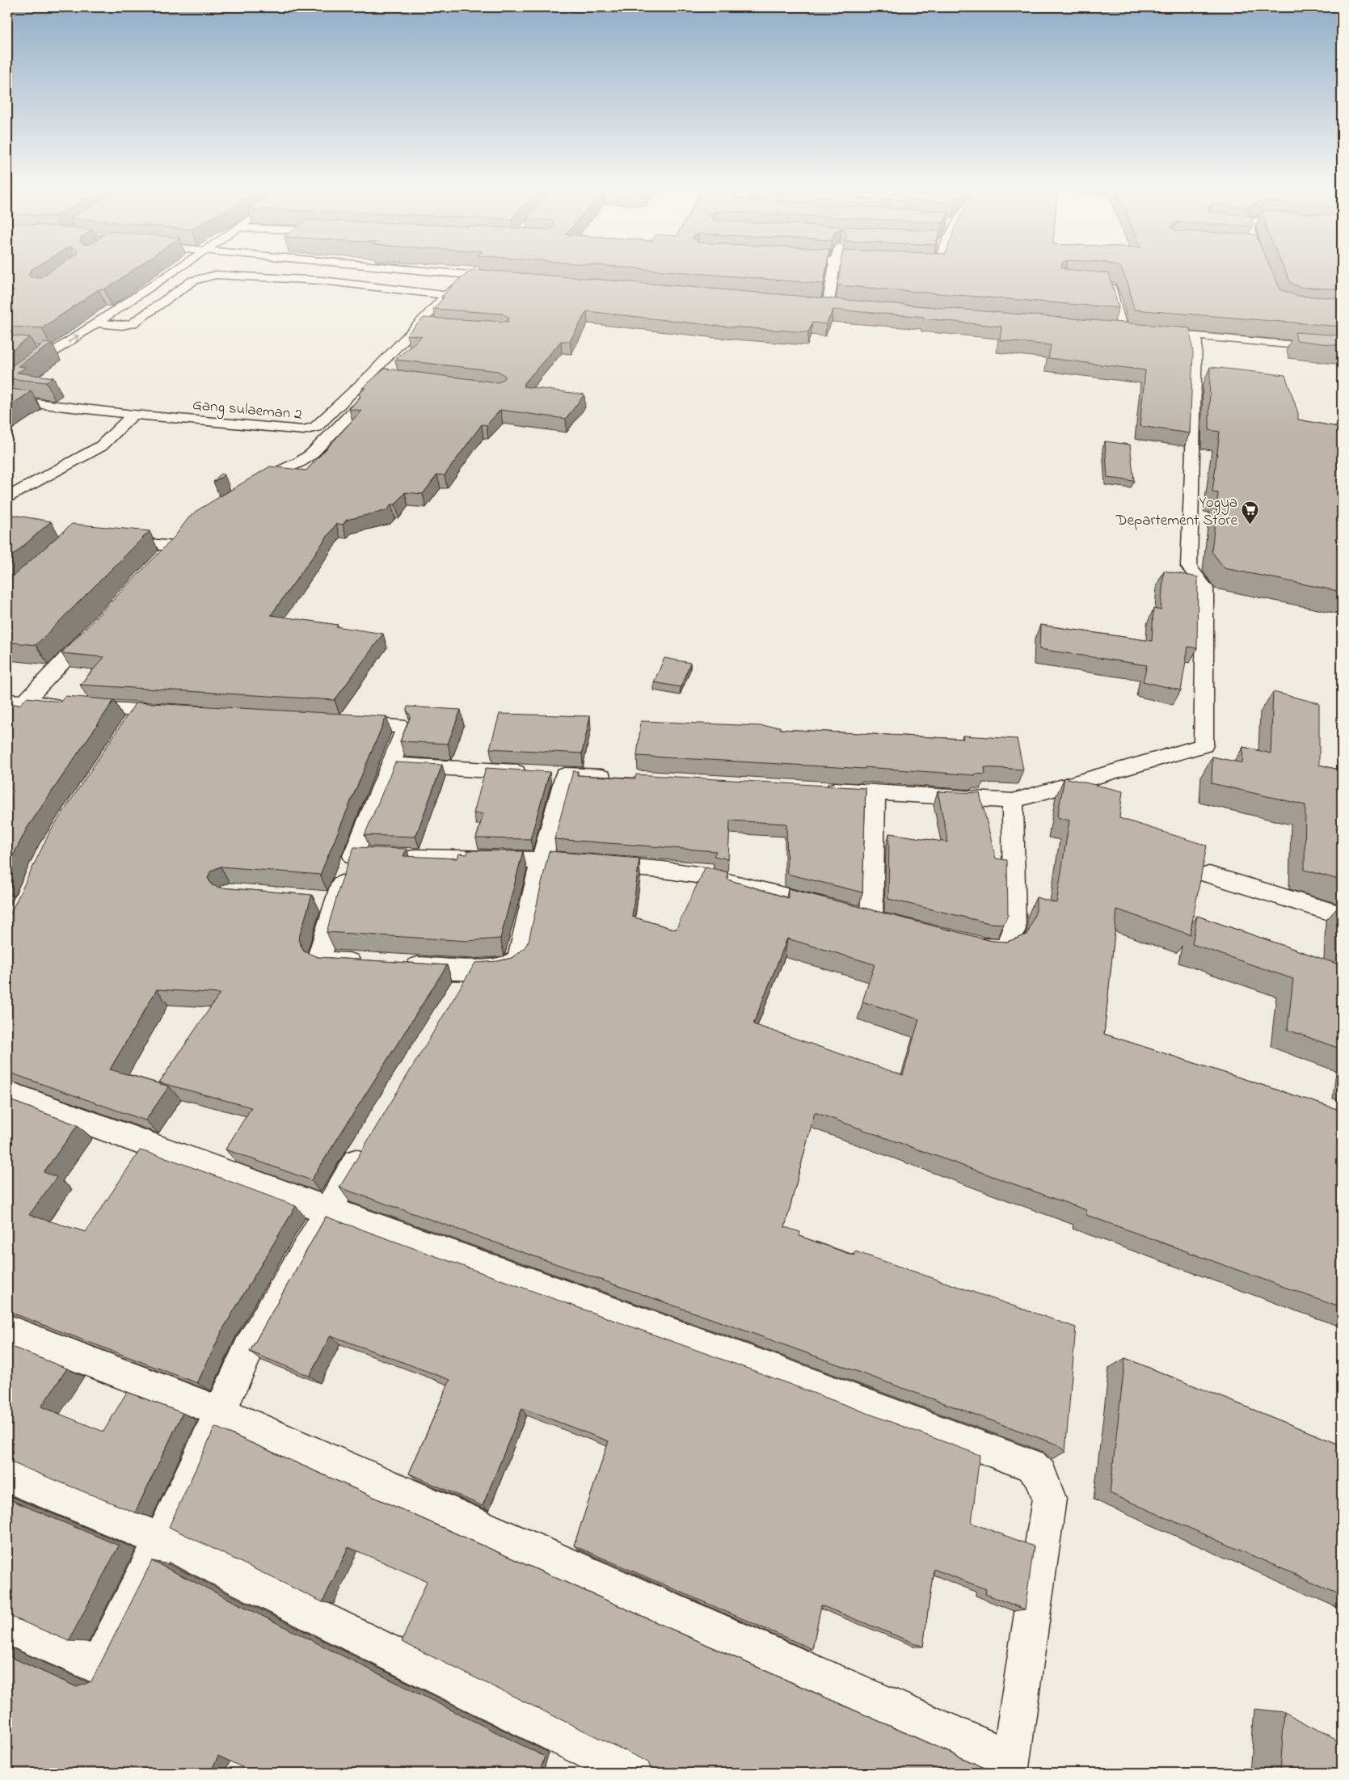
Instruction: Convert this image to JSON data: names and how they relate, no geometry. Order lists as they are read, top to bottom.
{
  "streets": {
    "street": ["Gang sulaeman 2"]
  },
  "places": {
    "supermarket": ["Yogya Departement Store"]
  }
}
